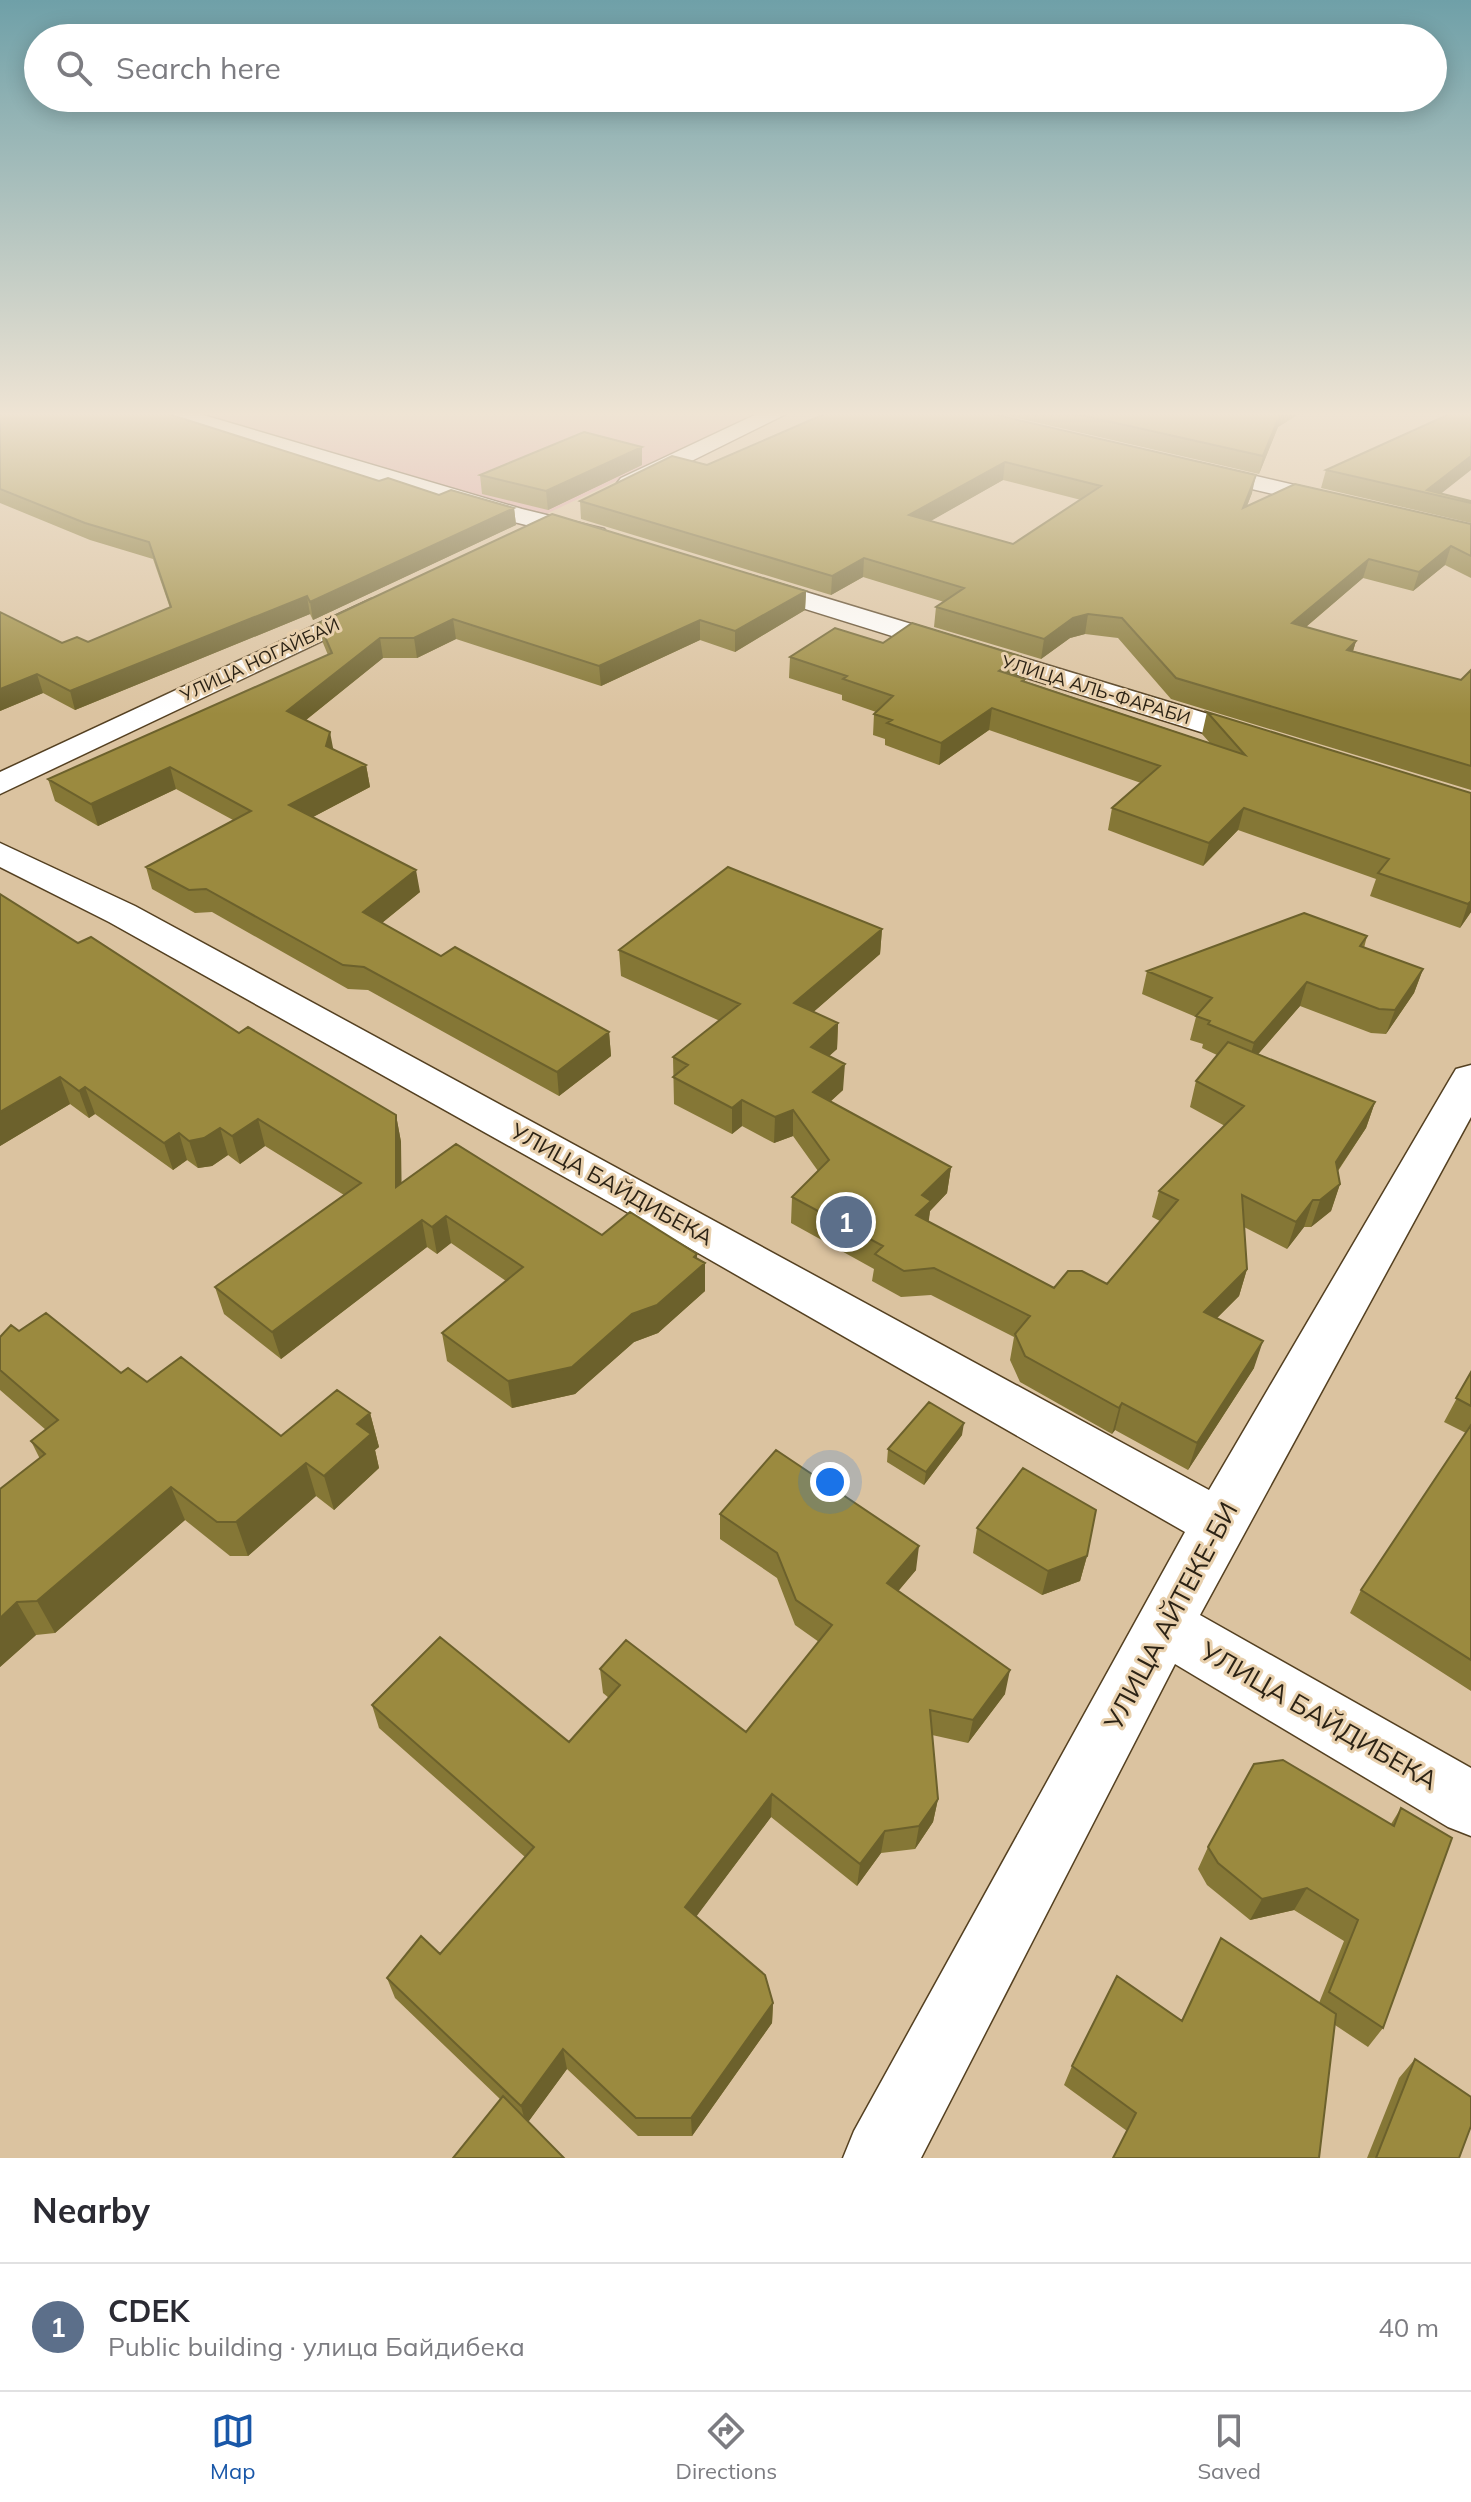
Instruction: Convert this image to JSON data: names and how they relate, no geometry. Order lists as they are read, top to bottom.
{
  "streets": {
    "street": [
      "УЛИЦА НОГАЙБАЙ",
      "УЛИЦА АЛЬ-ФАРАБИ",
      "УЛИЦА БАЙДИБЕКА",
      "УЛИЦА АЙТЕКЕ-БИ"
    ]
  },
  "crossings": [
    ["УЛИЦА БАЙДИБЕКА", "УЛИЦА АЙТЕКЕ-БИ"]
  ],
  "page": {
    "search": "Search here",
    "pins": "1",
    "heading": "Nearby",
    "list": [
      {
        "mark": "1",
        "name": "CDEK",
        "note": "Public building · улица Байдибека",
        "value": "40 m"
      }
    ],
    "nav": ["Map", "Directions", "Saved"]
  }
}
